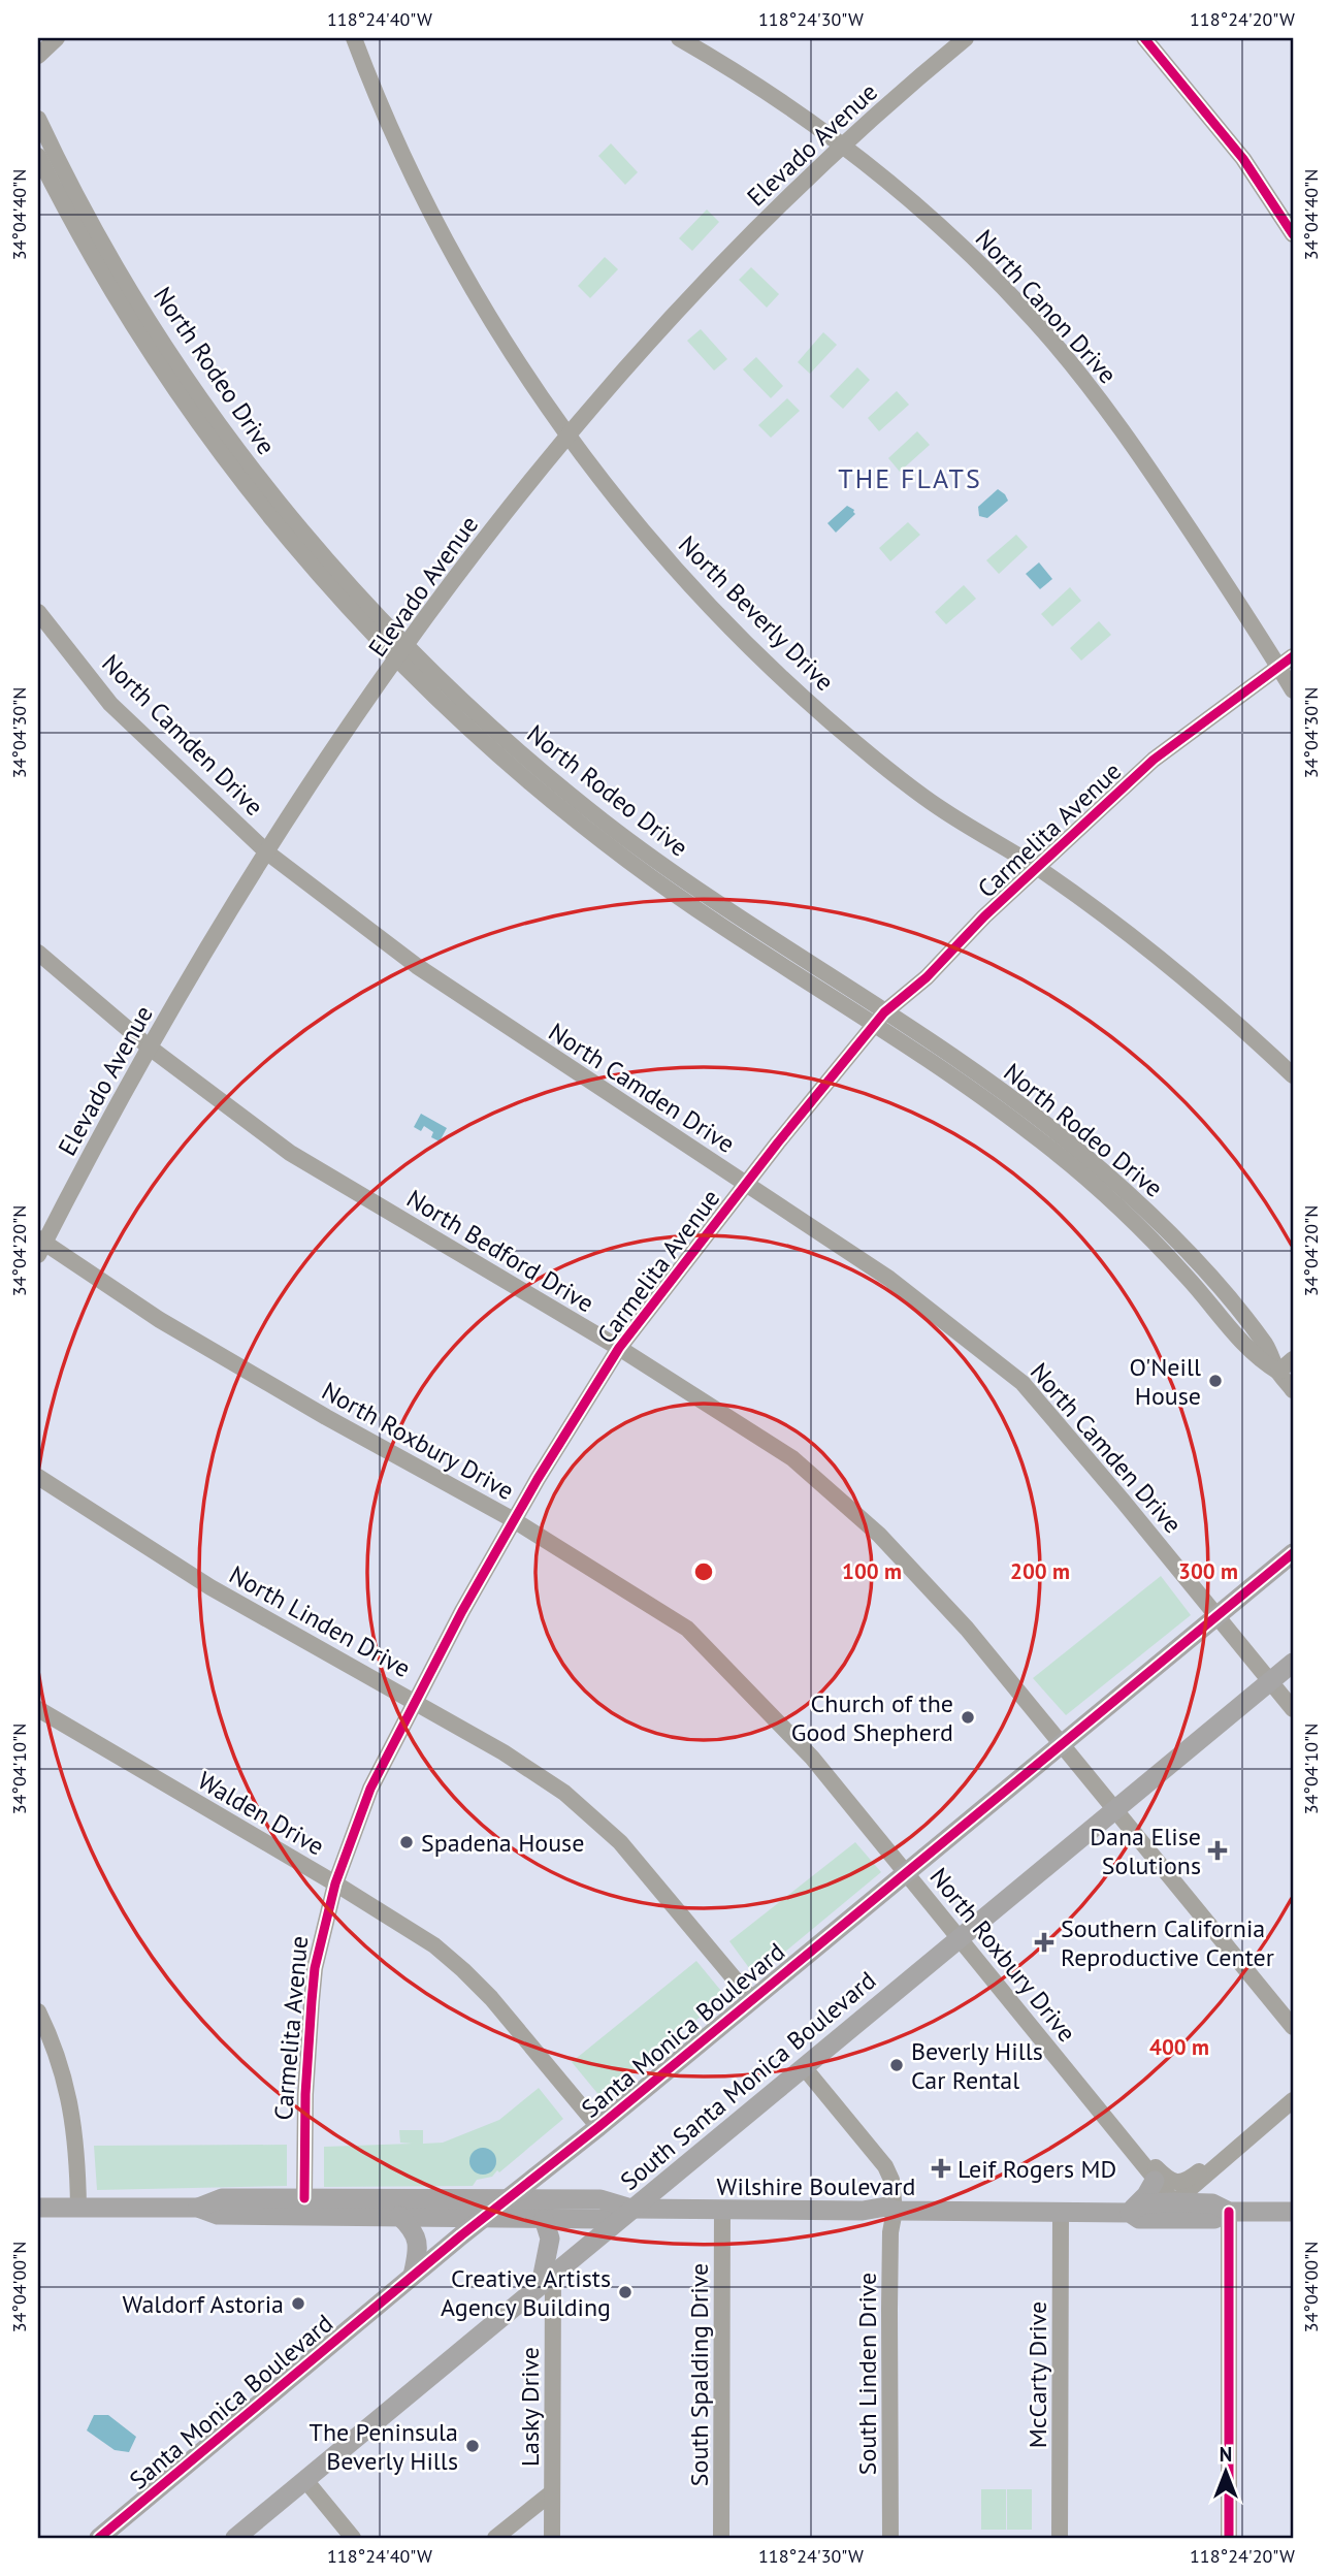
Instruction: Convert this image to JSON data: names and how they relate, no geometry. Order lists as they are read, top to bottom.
{
  "streets": {
    "main road": ["Santa Monica Boulevard", "South Santa Monica Boulevard", "Wilshire Boulevard"],
    "street": [
      "Elevado Avenue",
      "North Canon Drive",
      "North Rodeo Drive",
      "North Beverly Drive",
      "North Camden Drive",
      "Carmelita Avenue",
      "North Bedford Drive",
      "North Roxbury Drive",
      "North Linden Drive",
      "Walden Drive",
      "South Linden Drive",
      "South Spalding Drive",
      "McCarty Drive",
      "Lasky Drive"
    ]
  },
  "crossings": [
    ["Elevado Avenue", "North Canon Drive"],
    ["Elevado Avenue", "North Rodeo Drive"],
    ["Elevado Avenue", "North Beverly Drive"],
    ["Elevado Avenue", "North Camden Drive"],
    ["Elevado Avenue", "North Bedford Drive"],
    ["Elevado Avenue", "North Roxbury Drive"],
    ["North Canon Drive", "Carmelita Avenue"],
    ["North Rodeo Drive", "Carmelita Avenue"],
    ["North Beverly Drive", "Carmelita Avenue"],
    ["North Camden Drive", "Carmelita Avenue"],
    ["North Camden Drive", "Santa Monica Boulevard"],
    ["North Camden Drive", "South Santa Monica Boulevard"],
    ["Carmelita Avenue", "North Bedford Drive"],
    ["Carmelita Avenue", "North Roxbury Drive"],
    ["Carmelita Avenue", "North Linden Drive"],
    ["Carmelita Avenue", "Walden Drive"],
    ["Carmelita Avenue", "Wilshire Boulevard"],
    ["North Bedford Drive", "Santa Monica Boulevard"],
    ["North Bedford Drive", "South Santa Monica Boulevard"],
    ["North Roxbury Drive", "Santa Monica Boulevard"],
    ["North Roxbury Drive", "South Santa Monica Boulevard"],
    ["North Roxbury Drive", "Wilshire Boulevard"],
    ["North Linden Drive", "Santa Monica Boulevard"],
    ["Walden Drive", "Santa Monica Boulevard"],
    ["Santa Monica Boulevard", "Wilshire Boulevard"],
    ["South Santa Monica Boulevard", "Wilshire Boulevard"],
    ["South Santa Monica Boulevard", "Lasky Drive"],
    ["Wilshire Boulevard", "South Linden Drive"],
    ["Wilshire Boulevard", "South Spalding Drive"],
    ["Wilshire Boulevard", "McCarty Drive"]
  ],
  "districts": ["THE FLATS"],
  "places": {
    "other": [
      "O'Neill House",
      "Church of the Good Shepherd",
      "Spadena House",
      "Beverly Hills Car Rental",
      "Creative Artists Agency Building",
      "Waldorf Astoria",
      "The Peninsula Beverly Hills"
    ],
    "health": ["Dana Elise Solutions", "Southern California Reproductive Center", "Leif Rogers MD"]
  },
  "north": "top",
  "coordinates": [
    "118°24'40\"W",
    "118°24'30\"W",
    "118°24'20\"W",
    "34°04'40\"N",
    "34°04'30\"N",
    "34°04'20\"N",
    "34°04'10\"N",
    "34°04'00\"N"
  ],
  "rings": [
    "100 m",
    "200 m",
    "300 m",
    "400 m"
  ]
}
